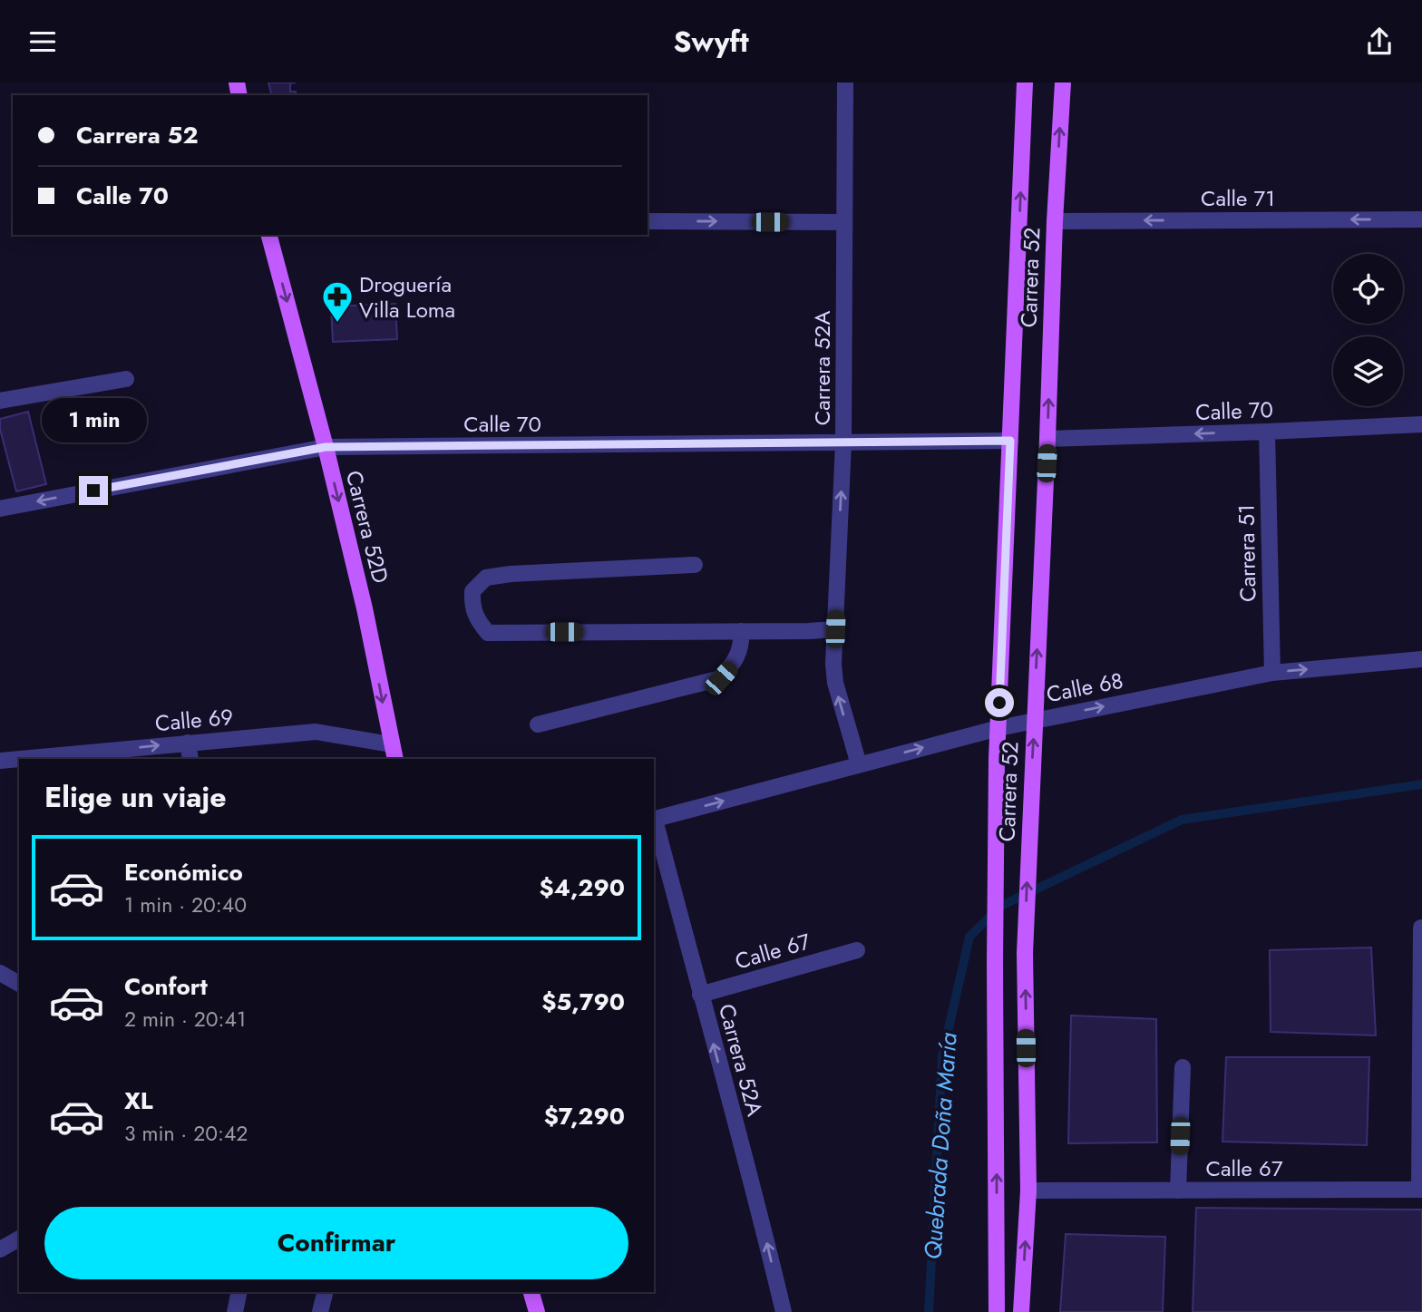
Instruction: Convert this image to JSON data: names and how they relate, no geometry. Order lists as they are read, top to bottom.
{
  "streets": {
    "main road": ["Carrera 52", "Carrera 52D"],
    "street": [
      "Calle 71",
      "Carrera 52A",
      "Calle 70",
      "Carrera 51",
      "Calle 68",
      "Calle 69",
      "Calle 67"
    ]
  },
  "crossings": [
    ["Calle 71", "Carrera 52"],
    ["Carrera 52", "Calle 70"],
    ["Carrera 52", "Calle 68"],
    ["Carrera 52", "Calle 67"],
    ["Carrera 52A", "Calle 70"],
    ["Carrera 52A", "Calle 68"],
    ["Carrera 52A", "Calle 67"],
    ["Calle 70", "Carrera 52D"],
    ["Calle 70", "Carrera 51"],
    ["Carrera 52D", "Calle 69"],
    ["Carrera 51", "Calle 68"]
  ],
  "one_way": [
    "Calle 71",
    "Carrera 52",
    "Carrera 52A",
    "Calle 70",
    "Carrera 52D",
    "Calle 68",
    "Calle 69"
  ],
  "water": ["Quebrada Doña María"],
  "places": {
    "pharmacy": ["Droguería Villa Loma"]
  },
  "page": {
    "header": "Swyft",
    "banner": ["Carrera 52", "Calle 70"],
    "bubble": "1 min",
    "heading": "Elige un viaje",
    "list": [
      {
        "name": "Económico",
        "note": "1 min · 20:40",
        "value": "$4,290"
      },
      {
        "name": "Confort",
        "note": "2 min · 20:41",
        "value": "$5,790"
      },
      {
        "name": "XL",
        "note": "3 min · 20:42",
        "value": "$7,290"
      }
    ],
    "buttons": "Confirmar"
  }
}
